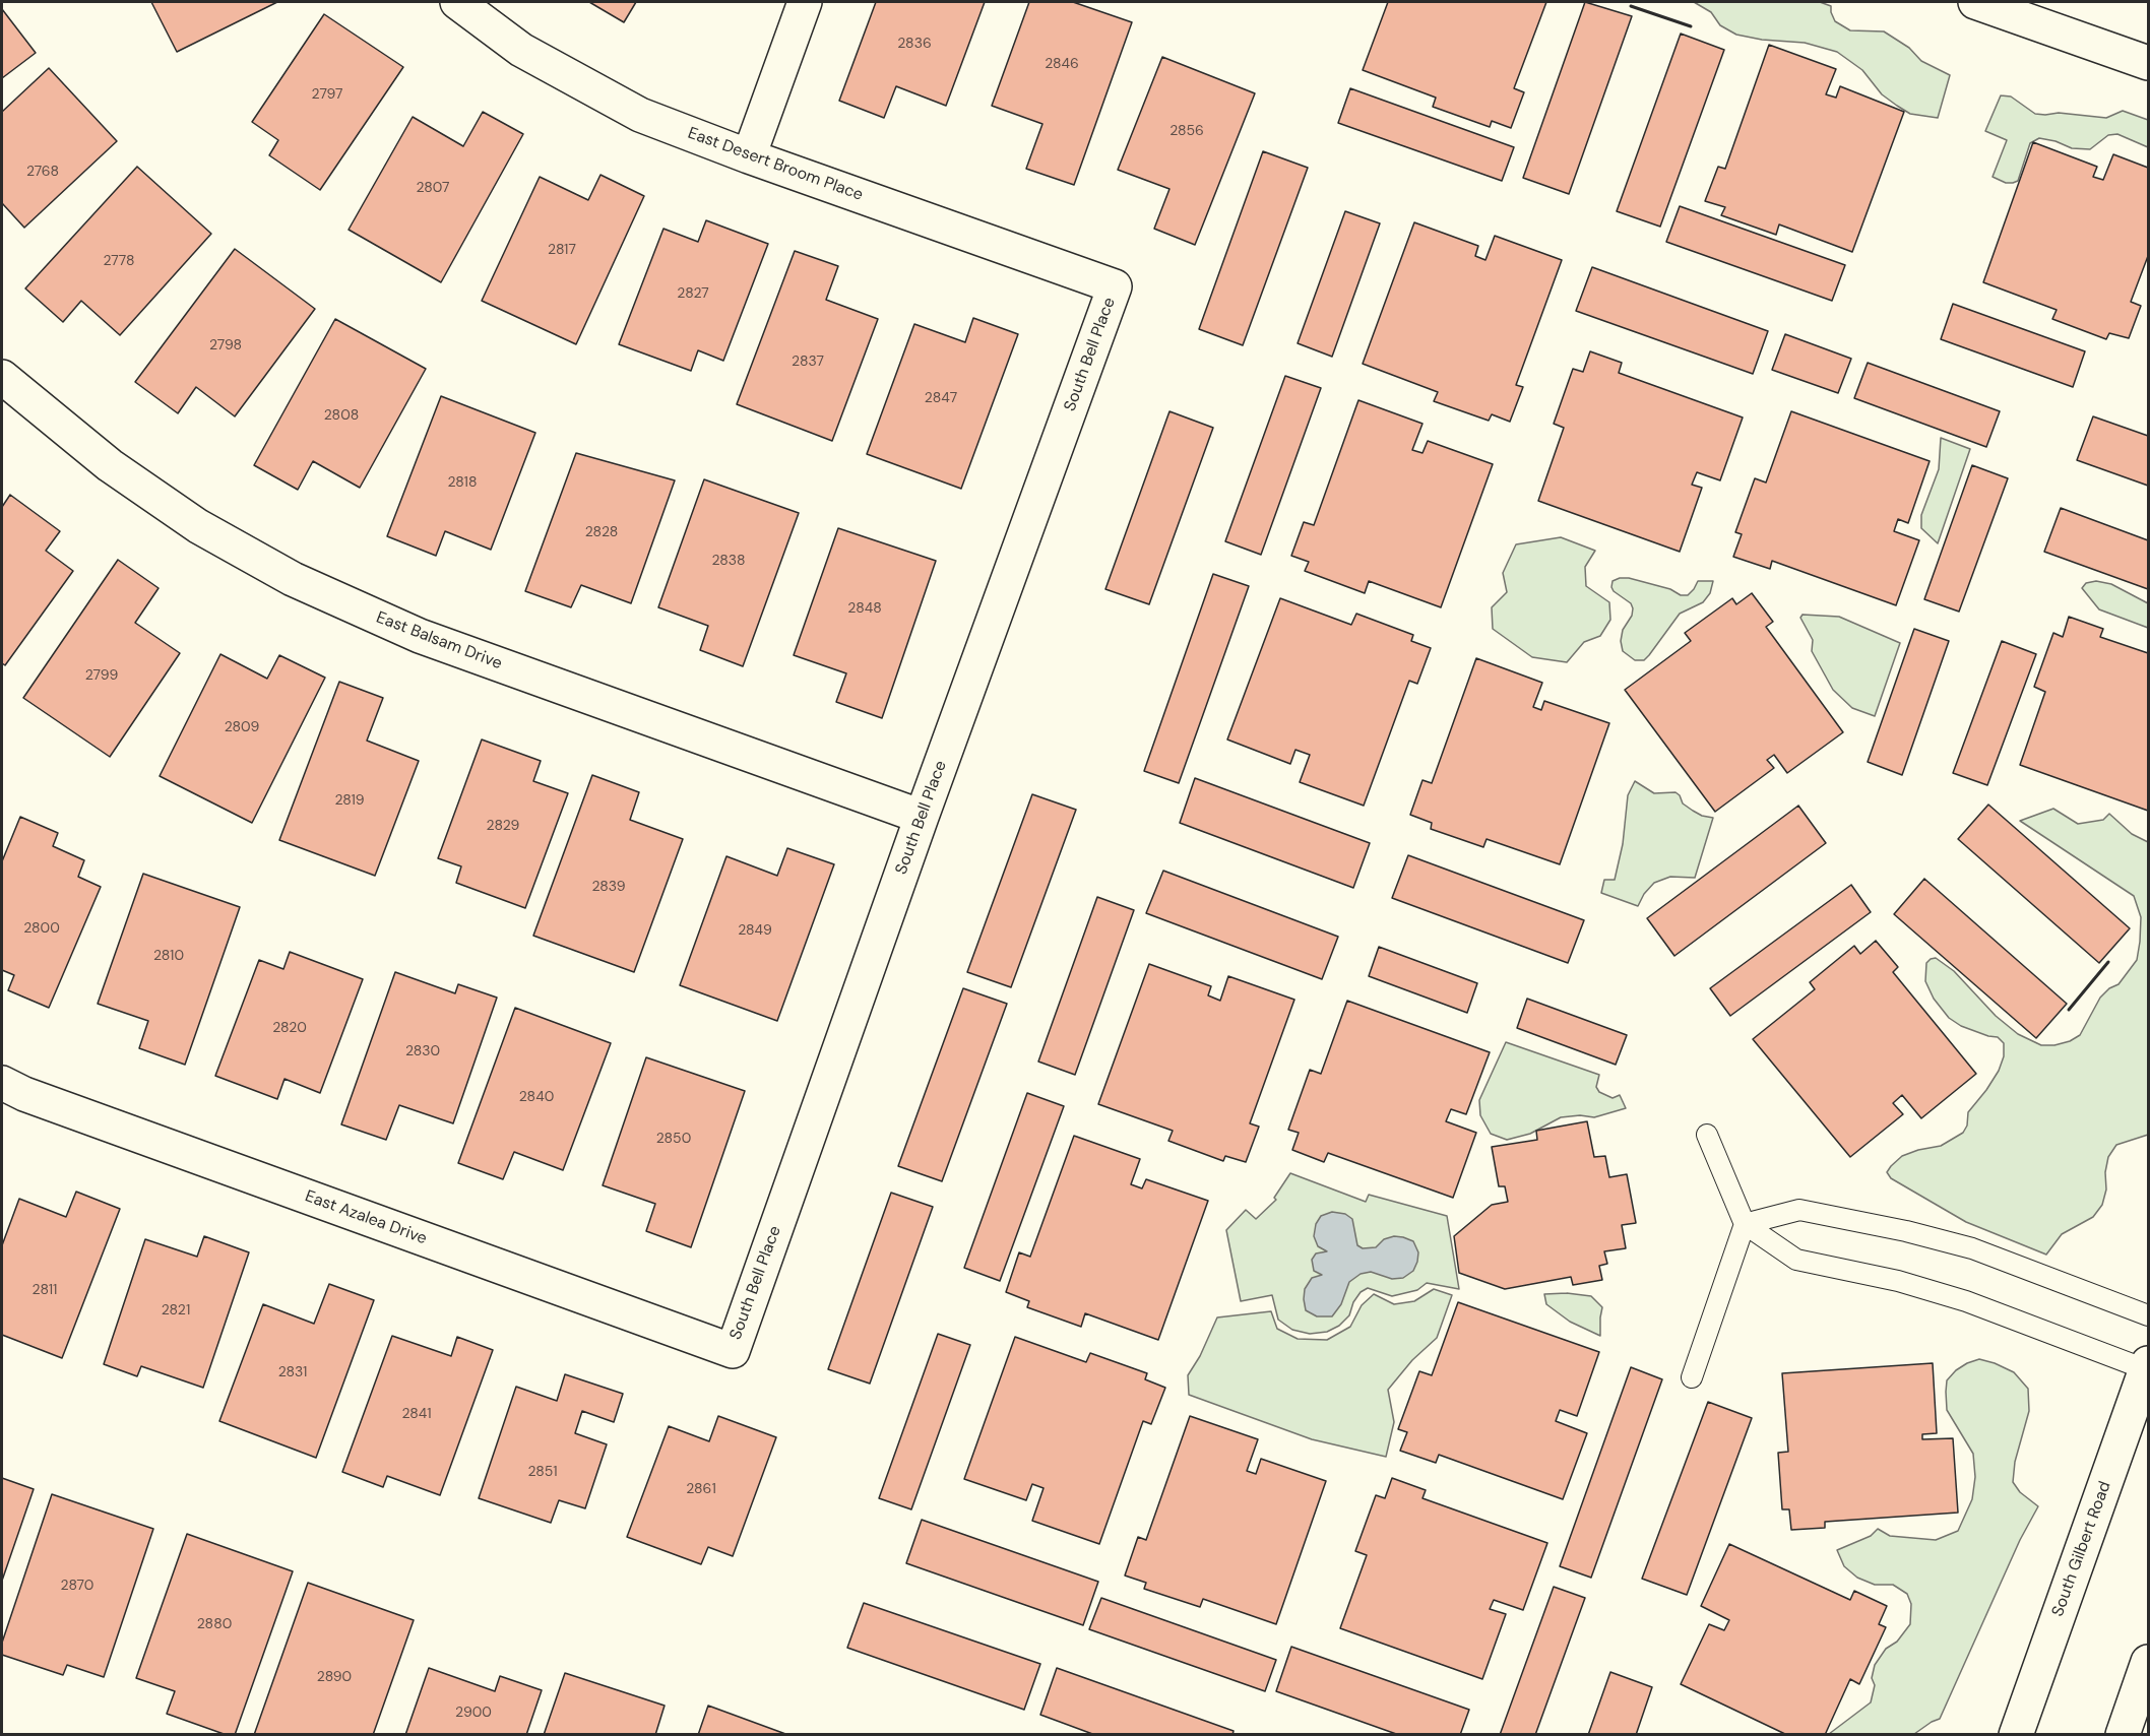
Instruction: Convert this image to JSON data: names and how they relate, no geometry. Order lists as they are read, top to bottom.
{
  "streets": {
    "street": [
      "East Desert Broom Place",
      "South Bell Place",
      "East Balsam Drive",
      "East Azalea Drive",
      "South Gilbert Road"
    ]
  },
  "crossings": [
    ["East Desert Broom Place", "South Bell Place"],
    ["South Bell Place", "East Balsam Drive"],
    ["South Bell Place", "East Azalea Drive"]
  ],
  "house_numbers": [
    "2836",
    "2846",
    "2797",
    "2856",
    "2768",
    "2807",
    "2817",
    "2778",
    "2827",
    "2798",
    "2837",
    "2847",
    "2808",
    "2818",
    "2828",
    "2838",
    "2848",
    "2799",
    "2809",
    "2819",
    "2829",
    "2839",
    "2800",
    "2849",
    "2810",
    "2820",
    "2830",
    "2840",
    "2850",
    "2811",
    "2821",
    "2831",
    "2841",
    "2851",
    "2861",
    "2870",
    "2880",
    "2890",
    "2900"
  ]
}
